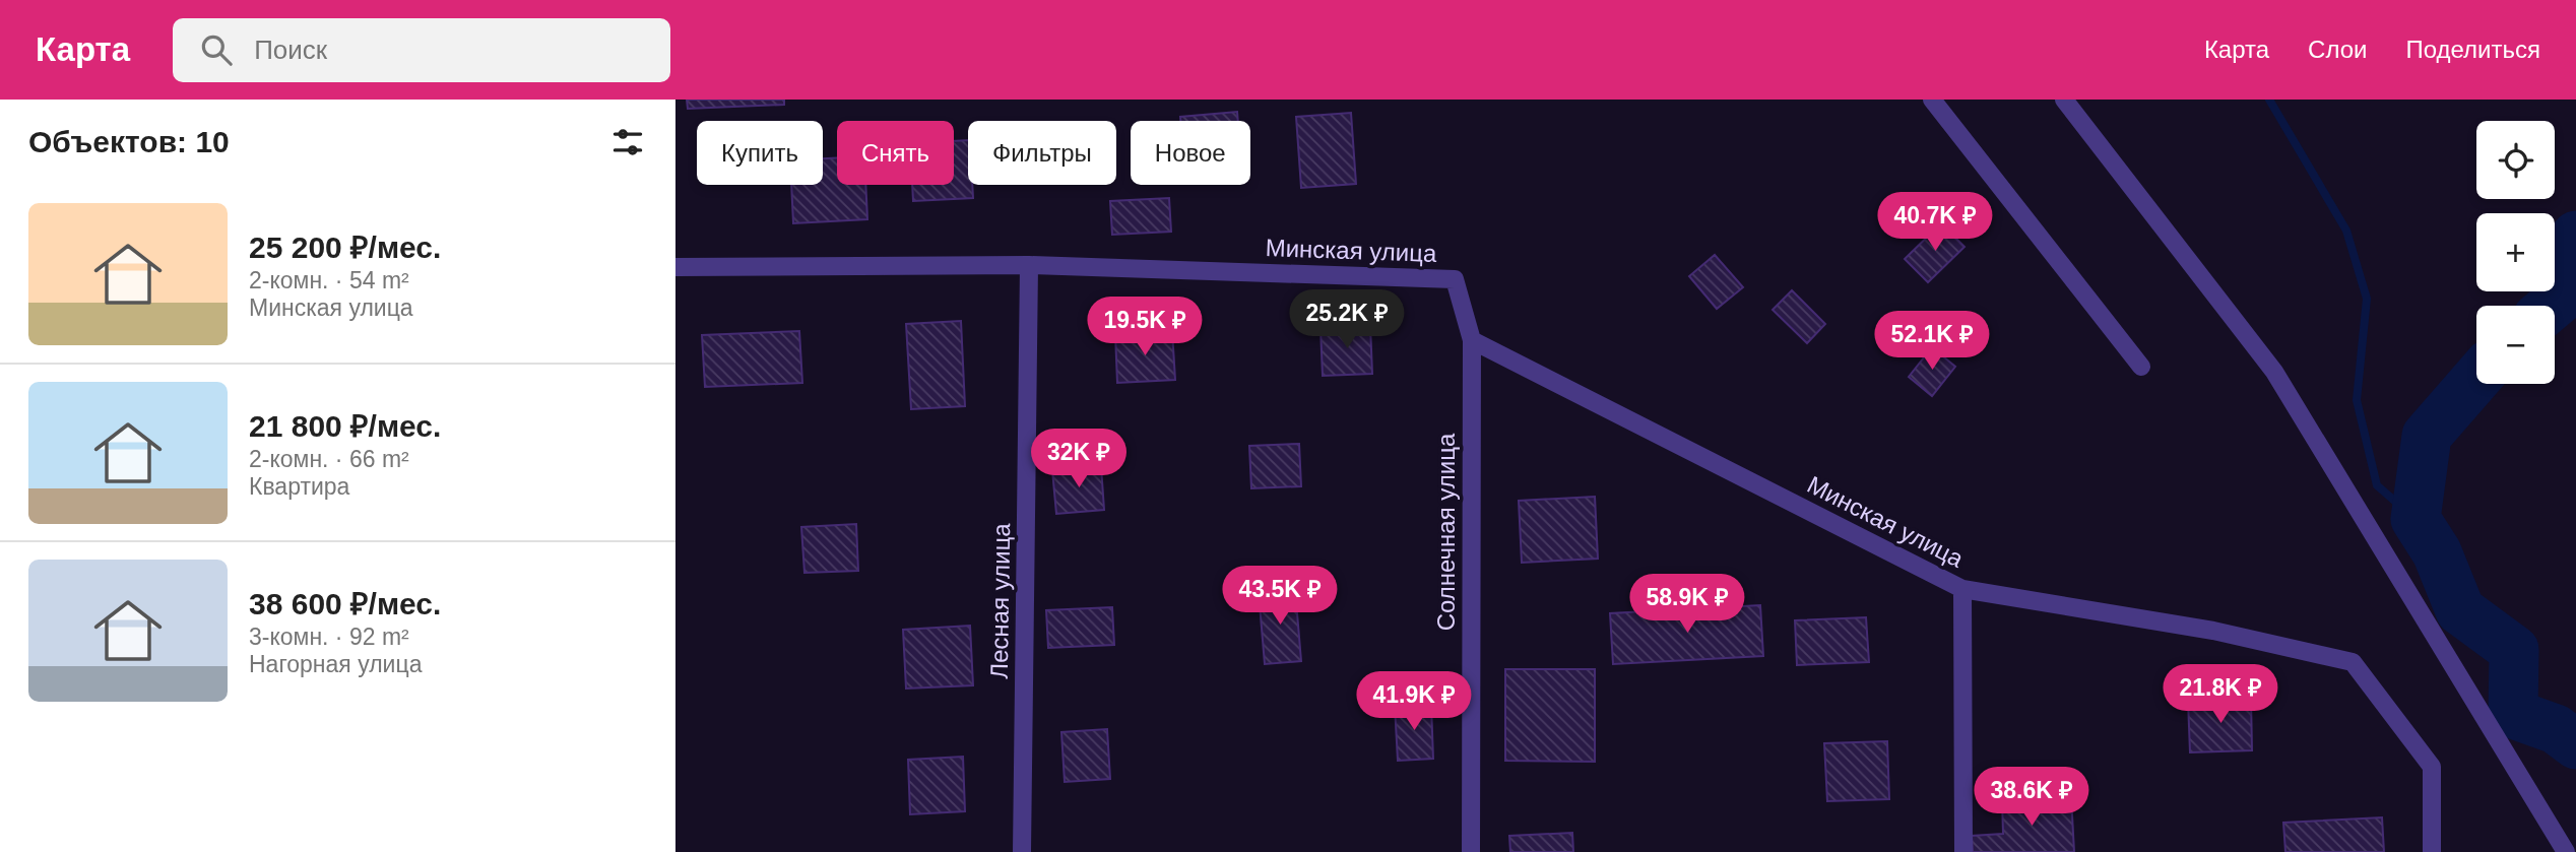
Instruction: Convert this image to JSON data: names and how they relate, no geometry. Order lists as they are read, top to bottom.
{
  "streets": {
    "street": ["Минская улица", "Солнечная улица", "Лесная улица"]
  },
  "crossings": [
    ["Минская улица", "Солнечная улица"],
    ["Минская улица", "Лесная улица"]
  ],
  "page": {
    "header": "Карта",
    "search": "Поиск",
    "nav": ["Карта", "Слои", "Поделиться"],
    "heading": "Объектов: 10",
    "map_buttons": ["+", "−"],
    "chip": [
      "Купить",
      "Снять",
      "Фильтры",
      "Новое"
    ],
    "list": [
      {
        "name": "25 200 ₽/мес.",
        "note": "2-комн. · 54 m² · Минская улица"
      },
      {
        "name": "21 800 ₽/мес.",
        "note": "2-комн. · 66 m² · Квартира"
      },
      {
        "name": "38 600 ₽/мес.",
        "note": "3-комн. · 92 m² · Нагорная улица"
      }
    ],
    "price": [
      "40.7K ₽",
      "25.2K ₽",
      "19.5K ₽",
      "52.1K ₽",
      "32K ₽",
      "43.5K ₽",
      "58.9K ₽",
      "21.8K ₽",
      "41.9K ₽",
      "38.6K ₽"
    ]
  }
}
